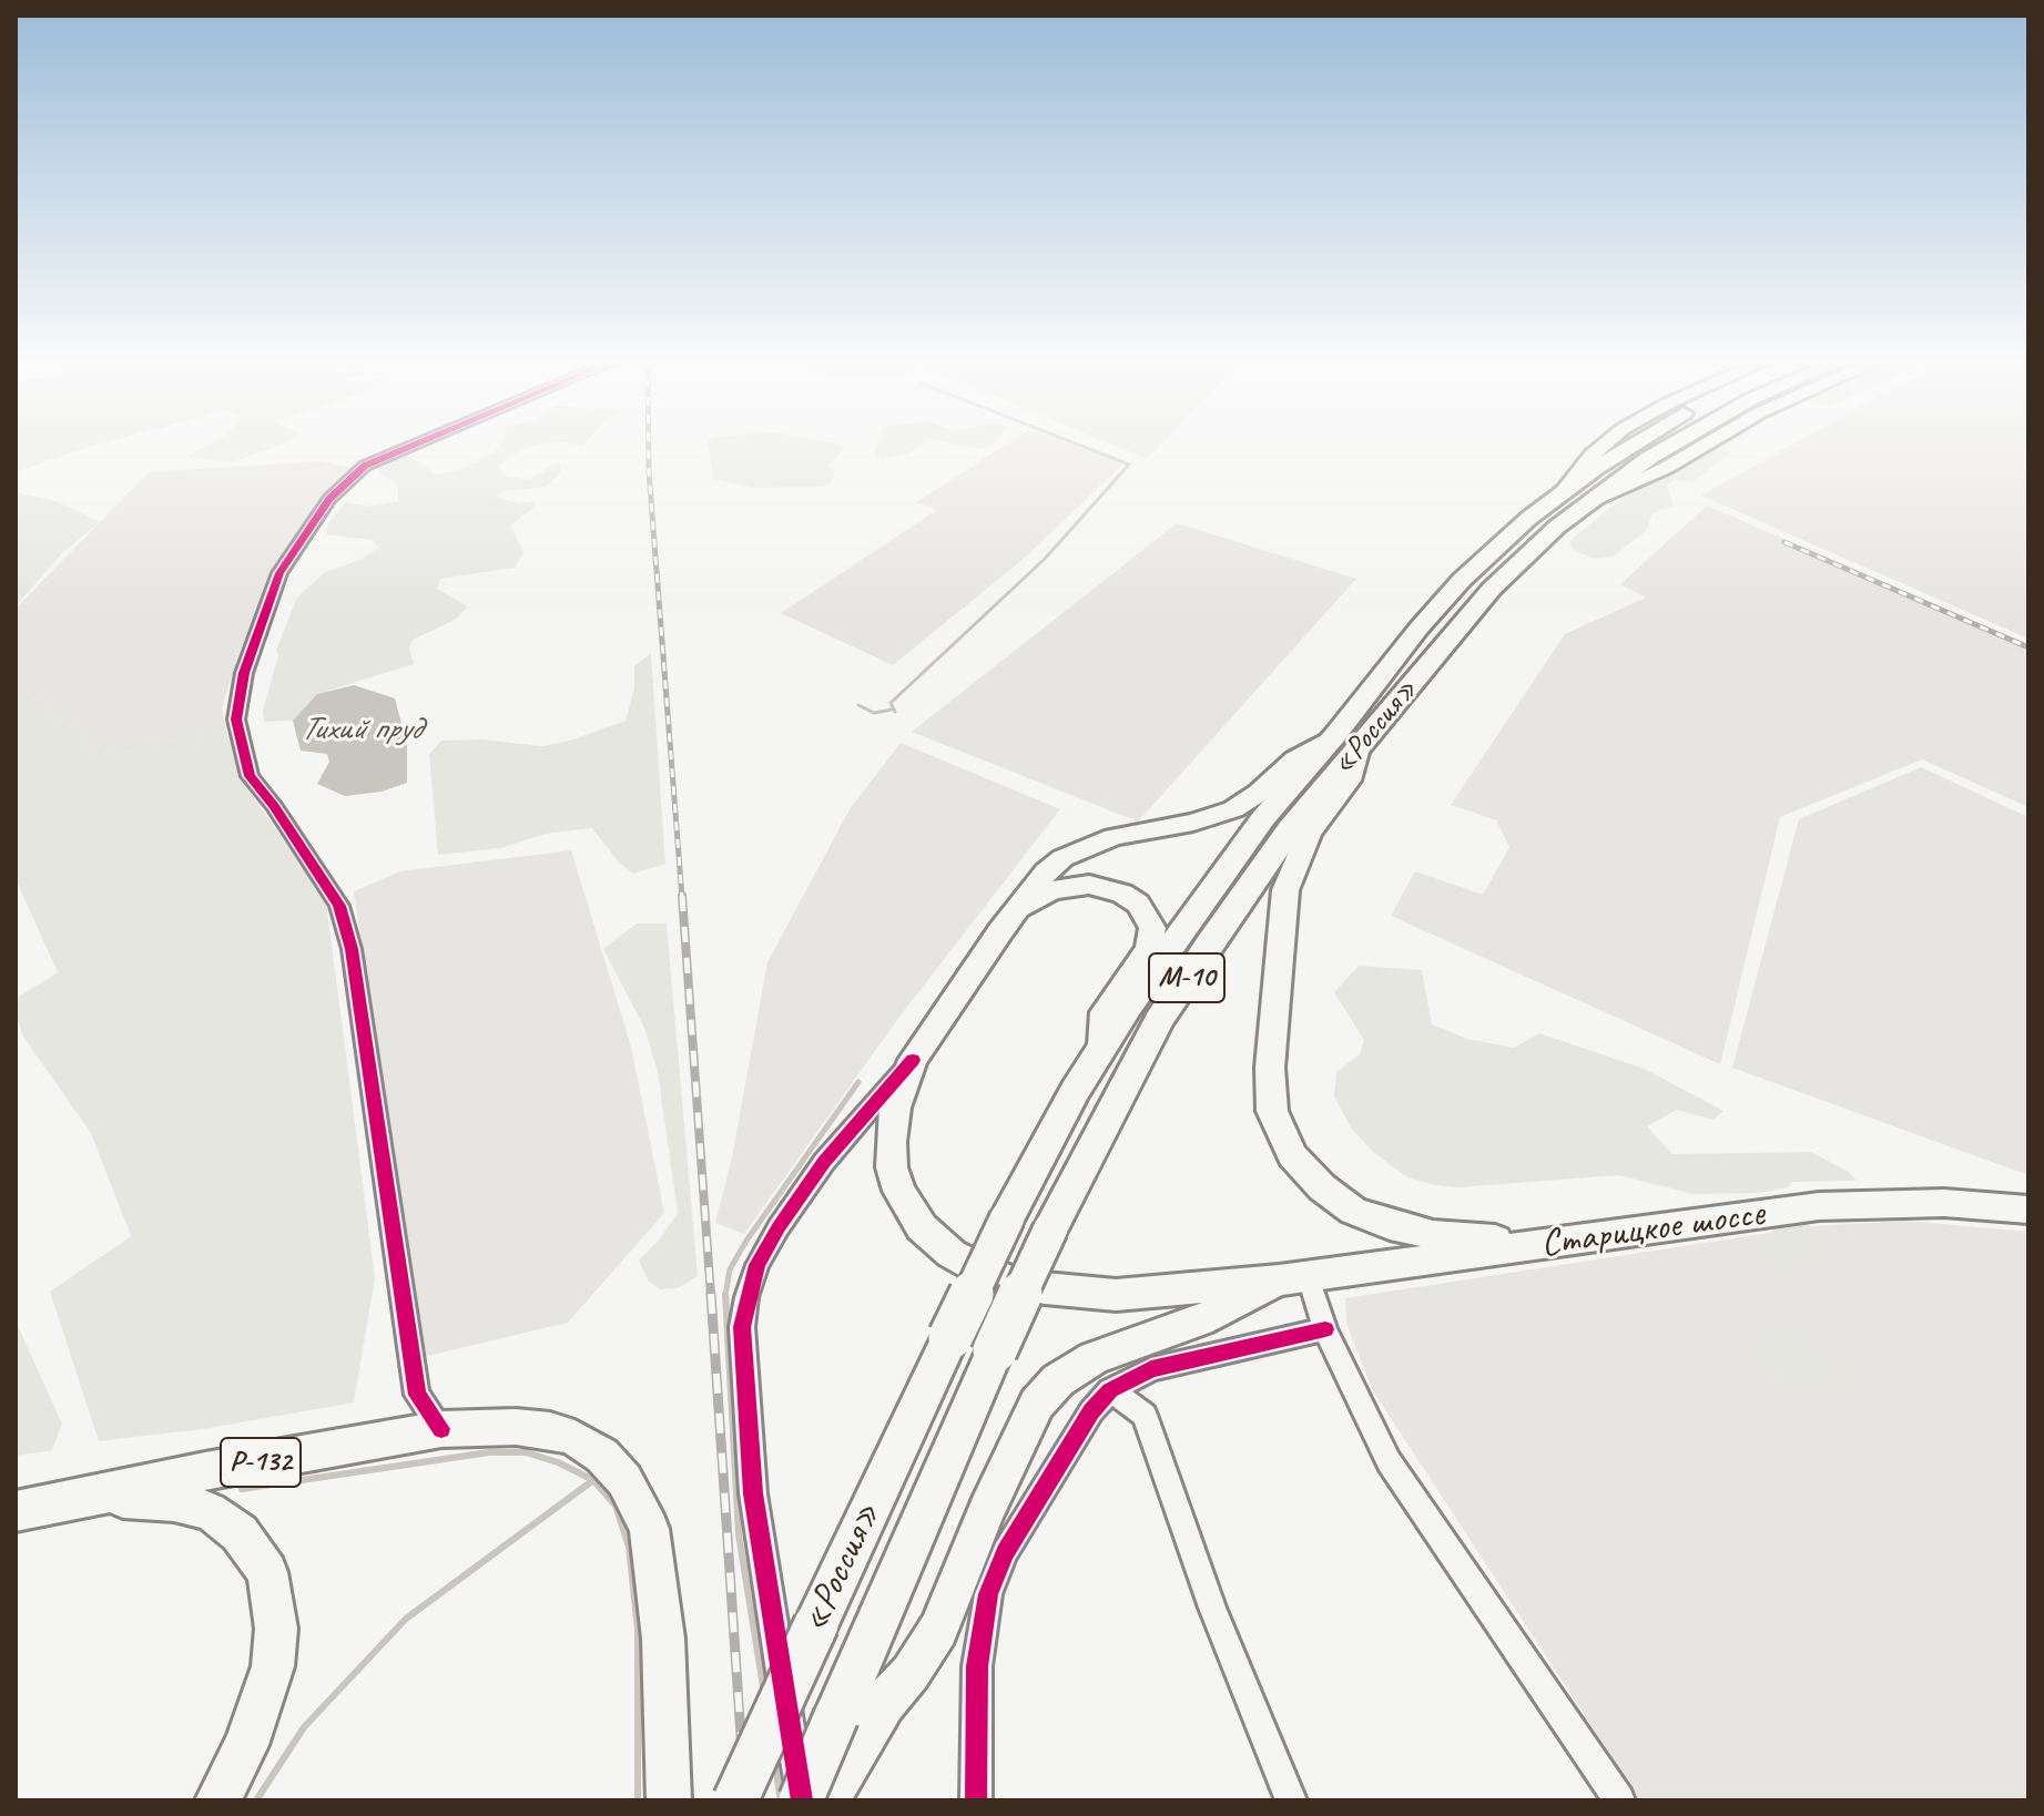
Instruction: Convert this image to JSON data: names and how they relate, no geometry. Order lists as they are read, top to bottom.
{
  "streets": {
    "highway": ["«Россия»", "М-10"],
    "main road": ["Старицкое шоссе", "Р-132"]
  },
  "water": ["Тихий пруд"]
}
